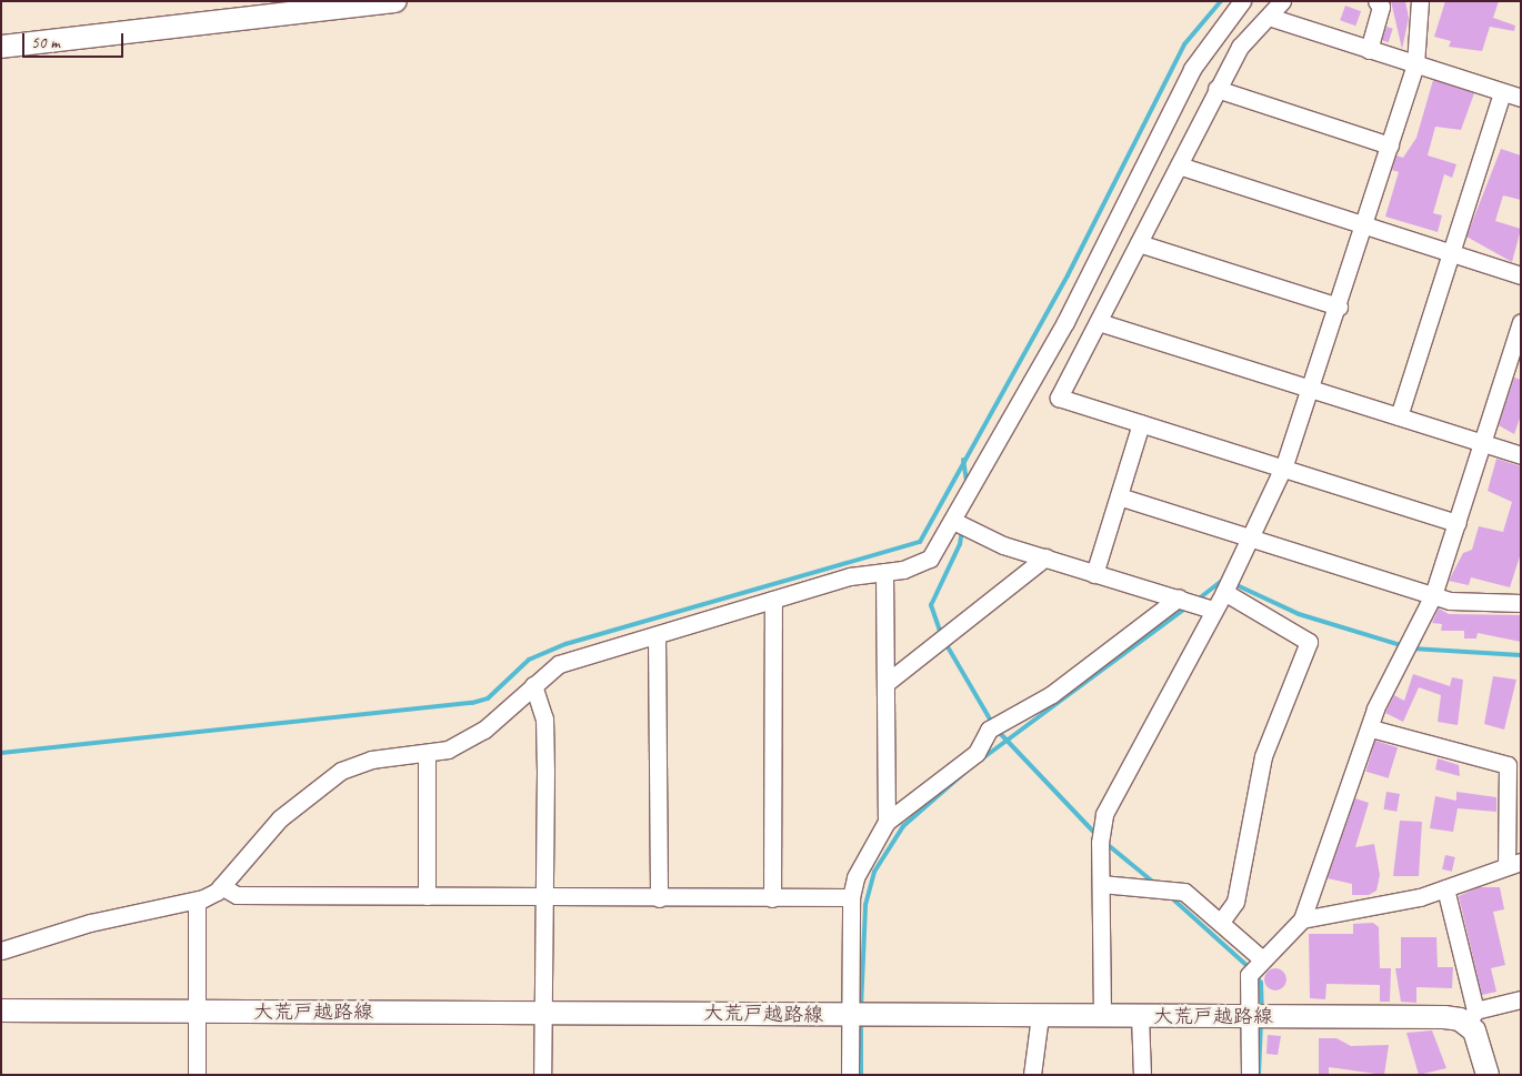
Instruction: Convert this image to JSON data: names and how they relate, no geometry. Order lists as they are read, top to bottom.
{
  "streets": {
    "main road": ["大荒戸越路線"]
  },
  "scale_bar": "50 m"
}
